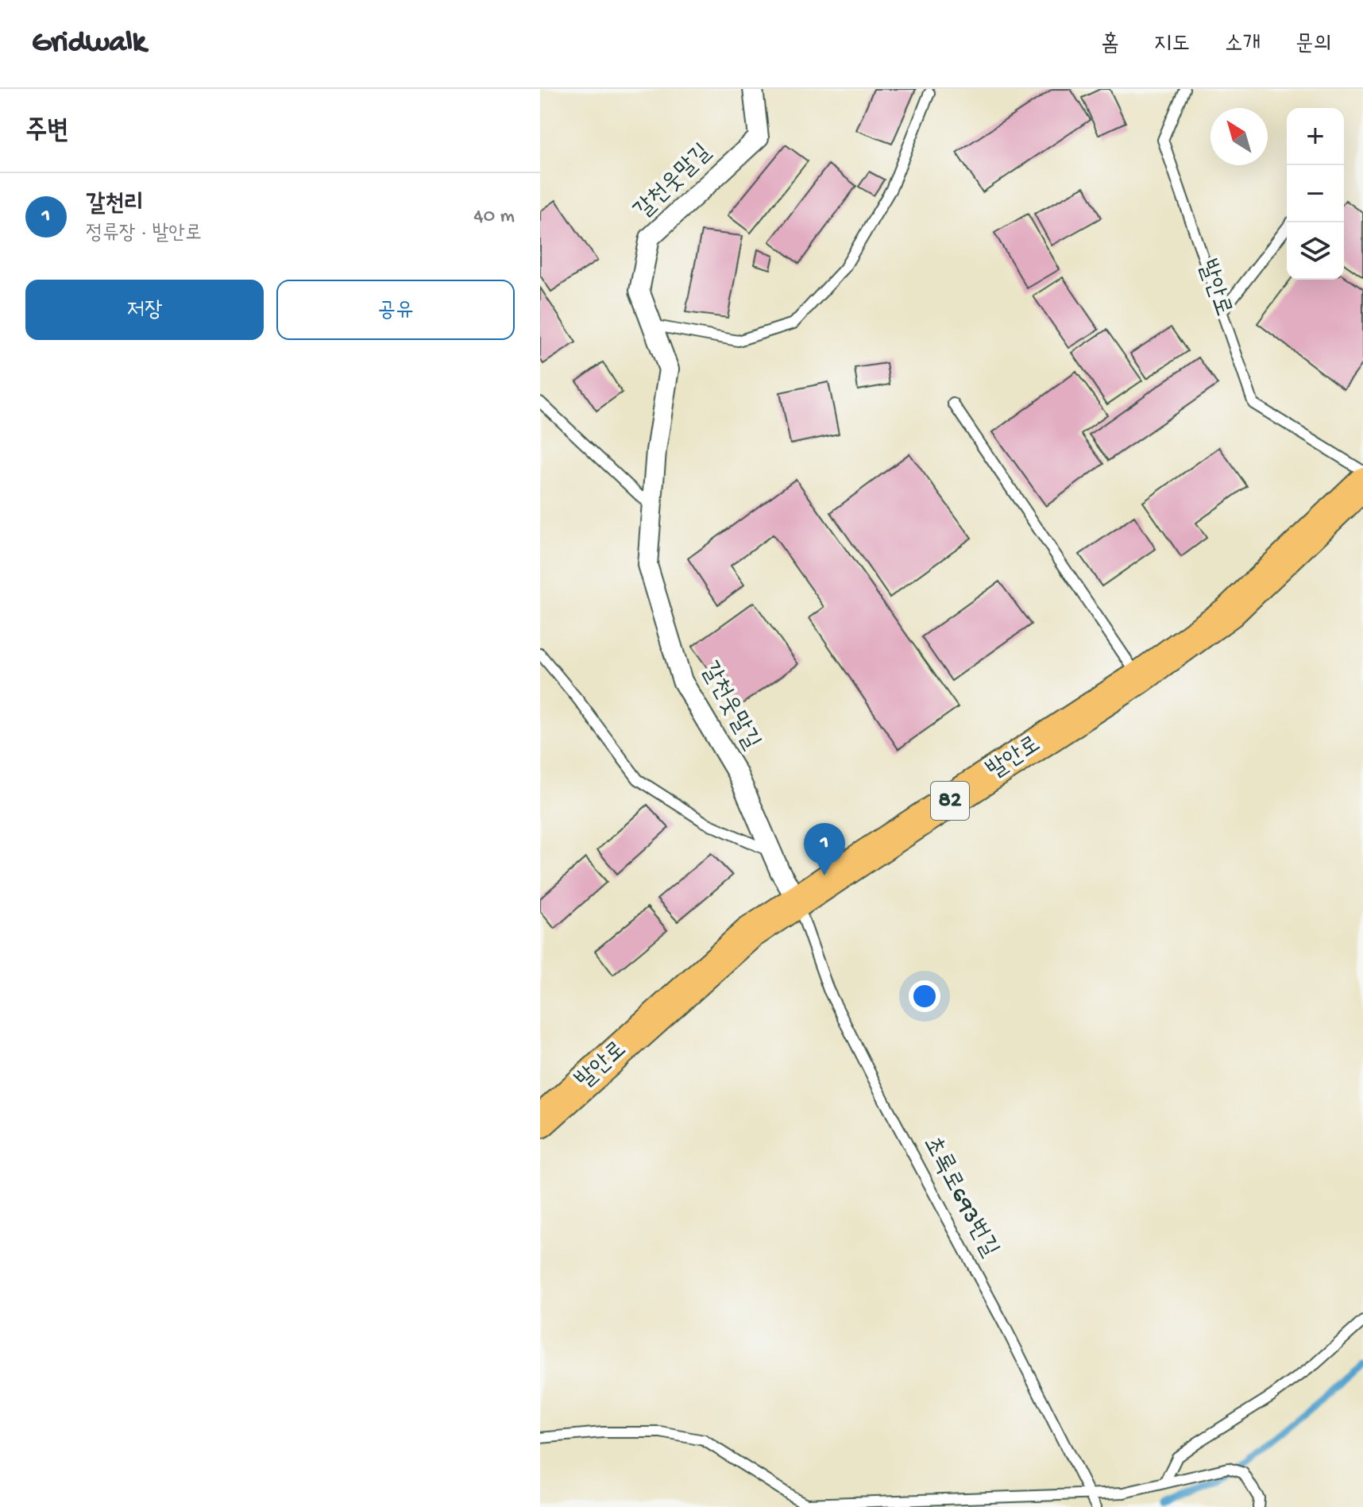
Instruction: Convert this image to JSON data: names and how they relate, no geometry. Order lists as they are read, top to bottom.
{
  "streets": {
    "main road": ["발안로", "82"],
    "street": ["갈천웃말길"],
    "lane": ["초록로693번길"]
  },
  "crossings": [
    ["갈천웃말길", "발안로"],
    ["갈천웃말길", "초록로693번길"],
    ["발안로", "초록로693번길"]
  ],
  "north": "top left",
  "page": {
    "header": "Gridwalk",
    "nav": [
      "홈",
      "지도",
      "소개",
      "문의"
    ],
    "heading": "주변",
    "map_buttons": ["+", "−"],
    "list": [
      {
        "mark": "1",
        "name": "갈천리",
        "note": "정류장 · 발안로",
        "value": "40 m"
      }
    ],
    "buttons": ["저장", "공유"],
    "pins": "1"
  }
}
